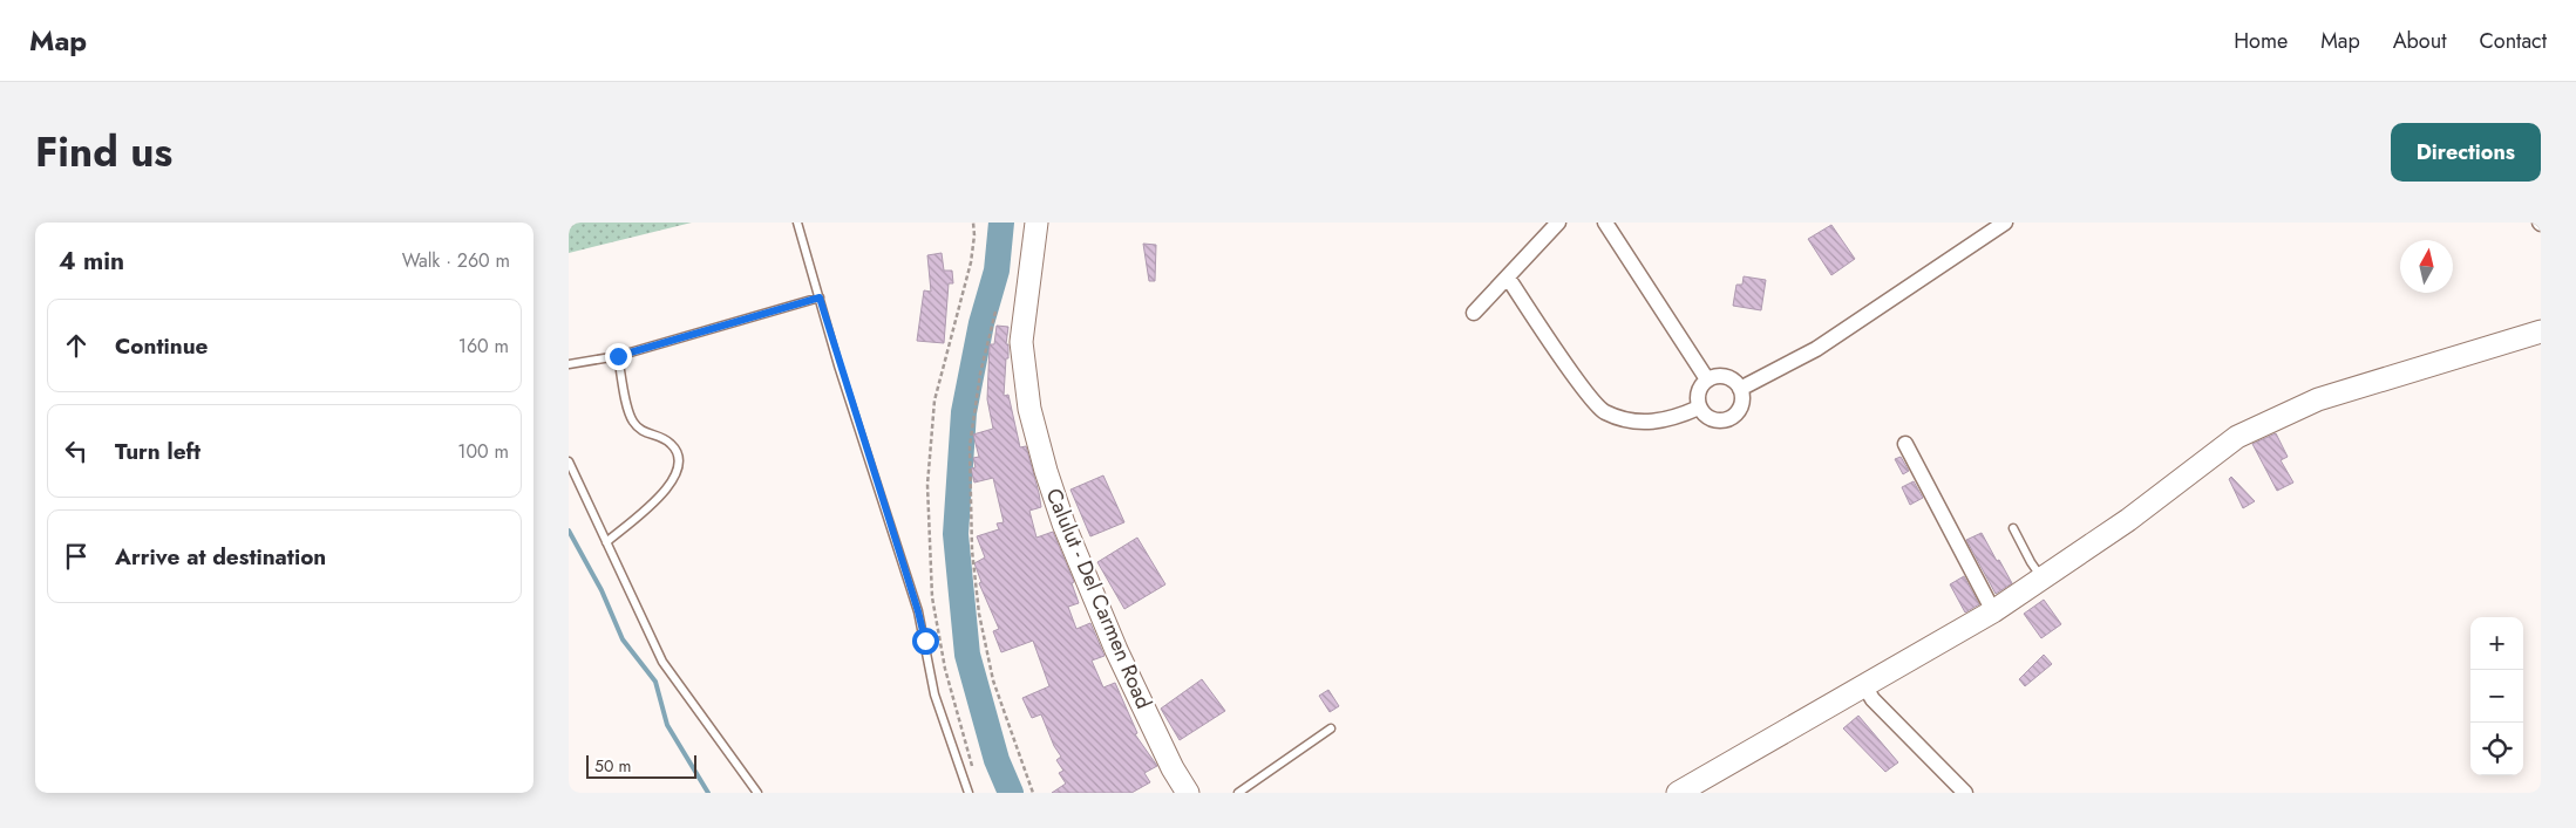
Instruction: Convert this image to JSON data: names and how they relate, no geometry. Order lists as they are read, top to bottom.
{
  "streets": {
    "main road": ["Calulut - Del Carmen Road"]
  },
  "scale_bar": "50 m",
  "north": "top",
  "page": {
    "header": "Map",
    "nav": [
      "Home",
      "Map",
      "About",
      "Contact"
    ],
    "title": "Find us",
    "buttons": "Directions",
    "heading": ["4 min", "Walk · 260 m"],
    "list": [
      ["Continue", "160 m"],
      ["Turn left", "100 m"],
      "Arrive at destination"
    ],
    "map_buttons": ["+", "−"],
    "scale": "50 m"
  }
}
